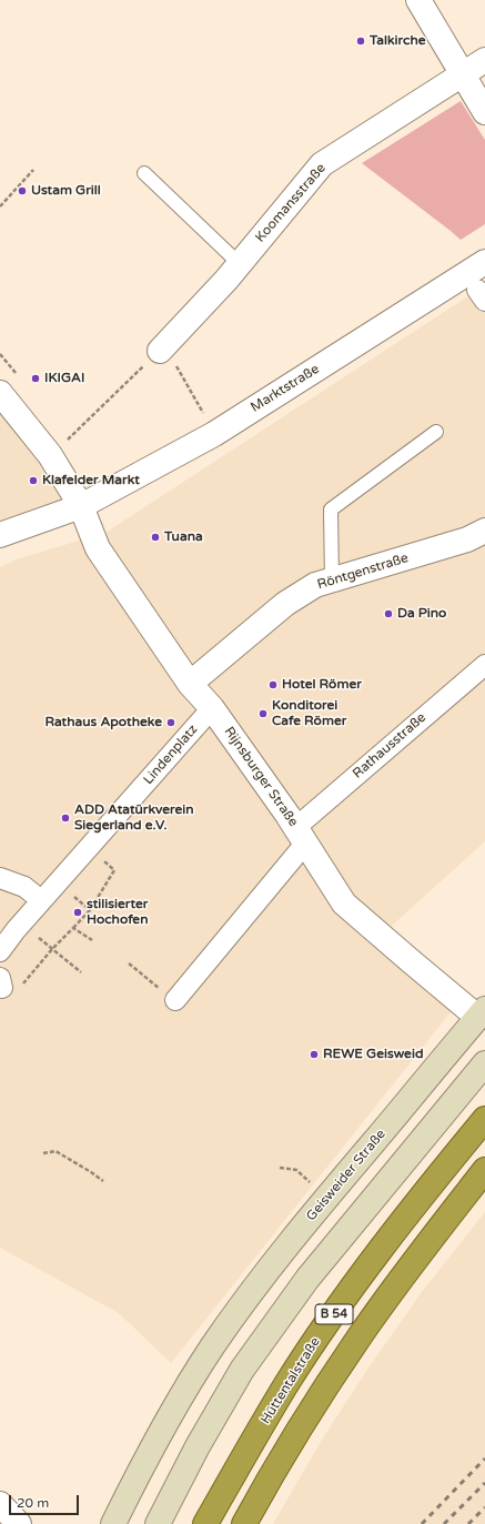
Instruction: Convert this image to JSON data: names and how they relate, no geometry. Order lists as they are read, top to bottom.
{
  "streets": {
    "highway": ["B 54", "Hüttentalstraße"],
    "main road": ["Geisweider Straße"],
    "street": [
      "Koomansstraße",
      "Marktstraße",
      "Röntgenstraße",
      "Rathausstraße",
      "Lindenplatz",
      "Rijnsburger Straße"
    ]
  },
  "crossings": [
    ["Marktstraße", "Rijnsburger Straße"],
    ["Röntgenstraße", "Rijnsburger Straße"],
    ["Rathausstraße", "Rijnsburger Straße"],
    ["Lindenplatz", "Rijnsburger Straße"],
    ["Rijnsburger Straße", "Geisweider Straße"]
  ],
  "places": [
    "Talkirche",
    "Ustam Grill",
    "IKIGAI",
    "Klafelder Markt",
    "Tuana",
    "Da Pino",
    "Hotel Römer",
    "Konditorei Cafe Römer",
    "Rathaus Apotheke",
    "ADD Atatürkverein Siegerland e.V.",
    "stilisierter Hochofen",
    "REWE Geisweid"
  ],
  "scale_bar": "20 m"
}
